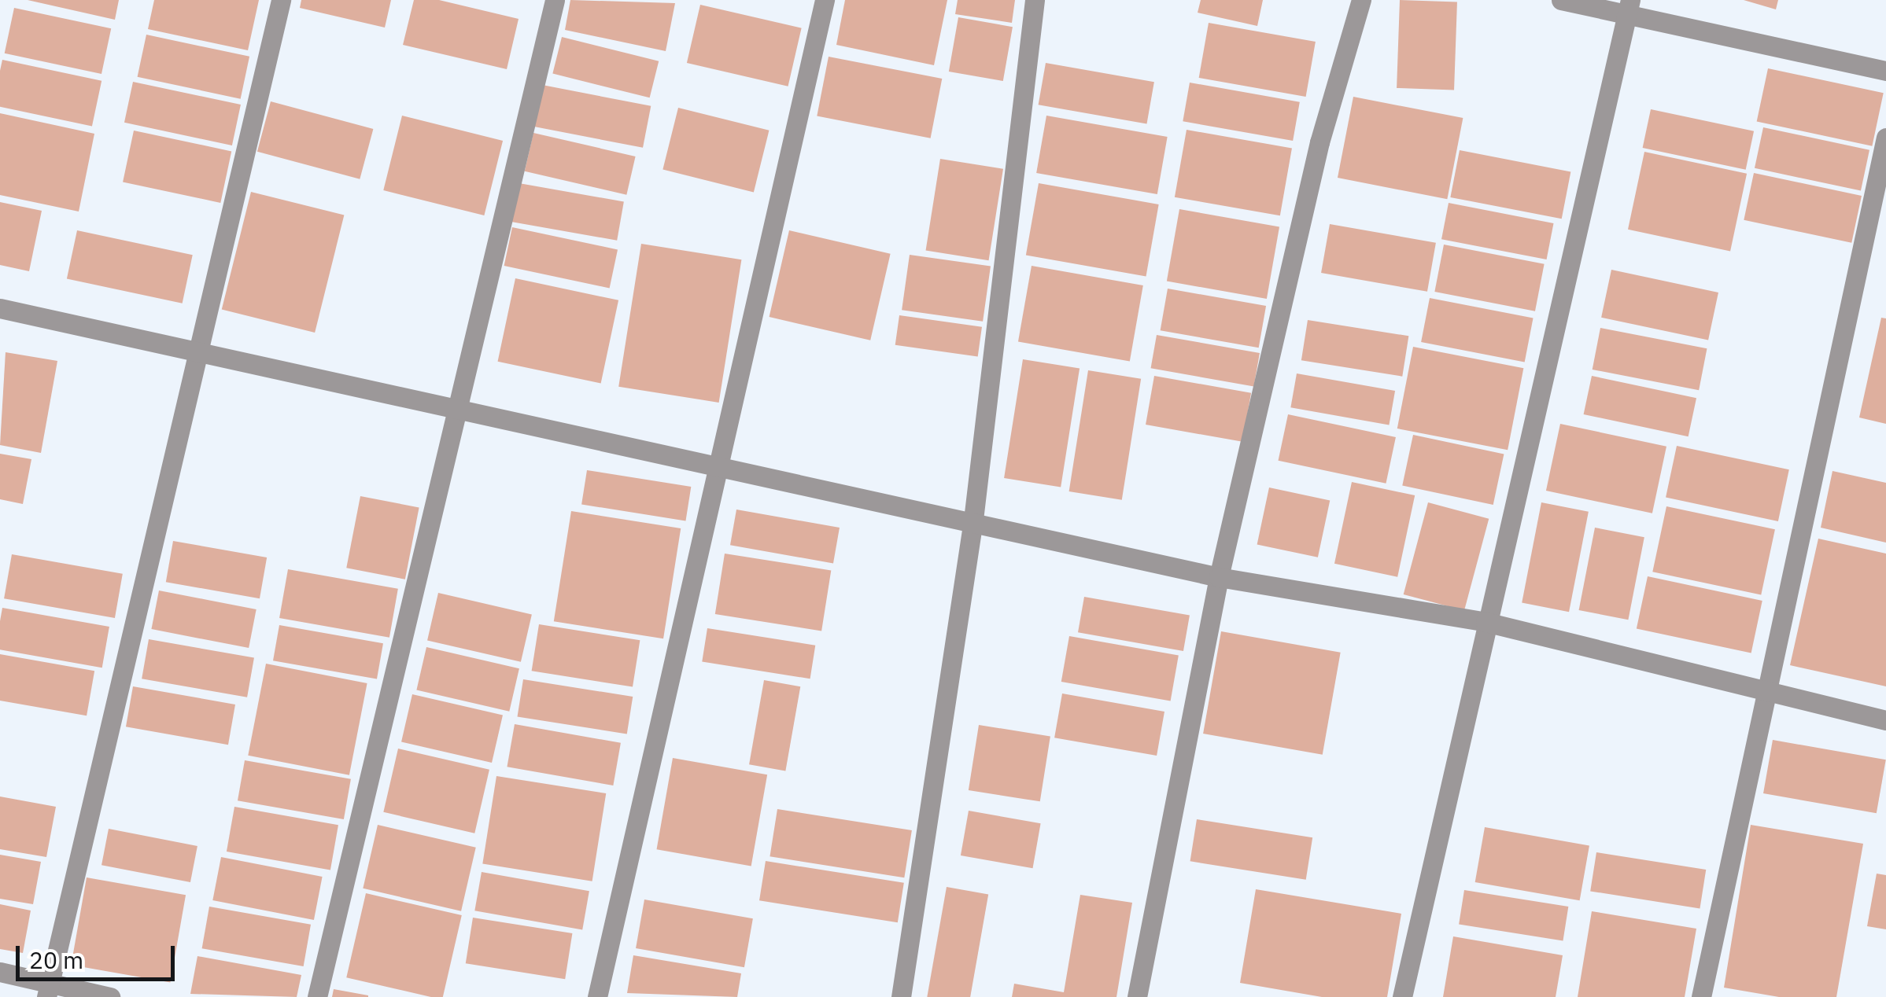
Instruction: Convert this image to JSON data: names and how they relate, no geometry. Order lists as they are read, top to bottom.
{
  "scale_bar": "20 m"
}
